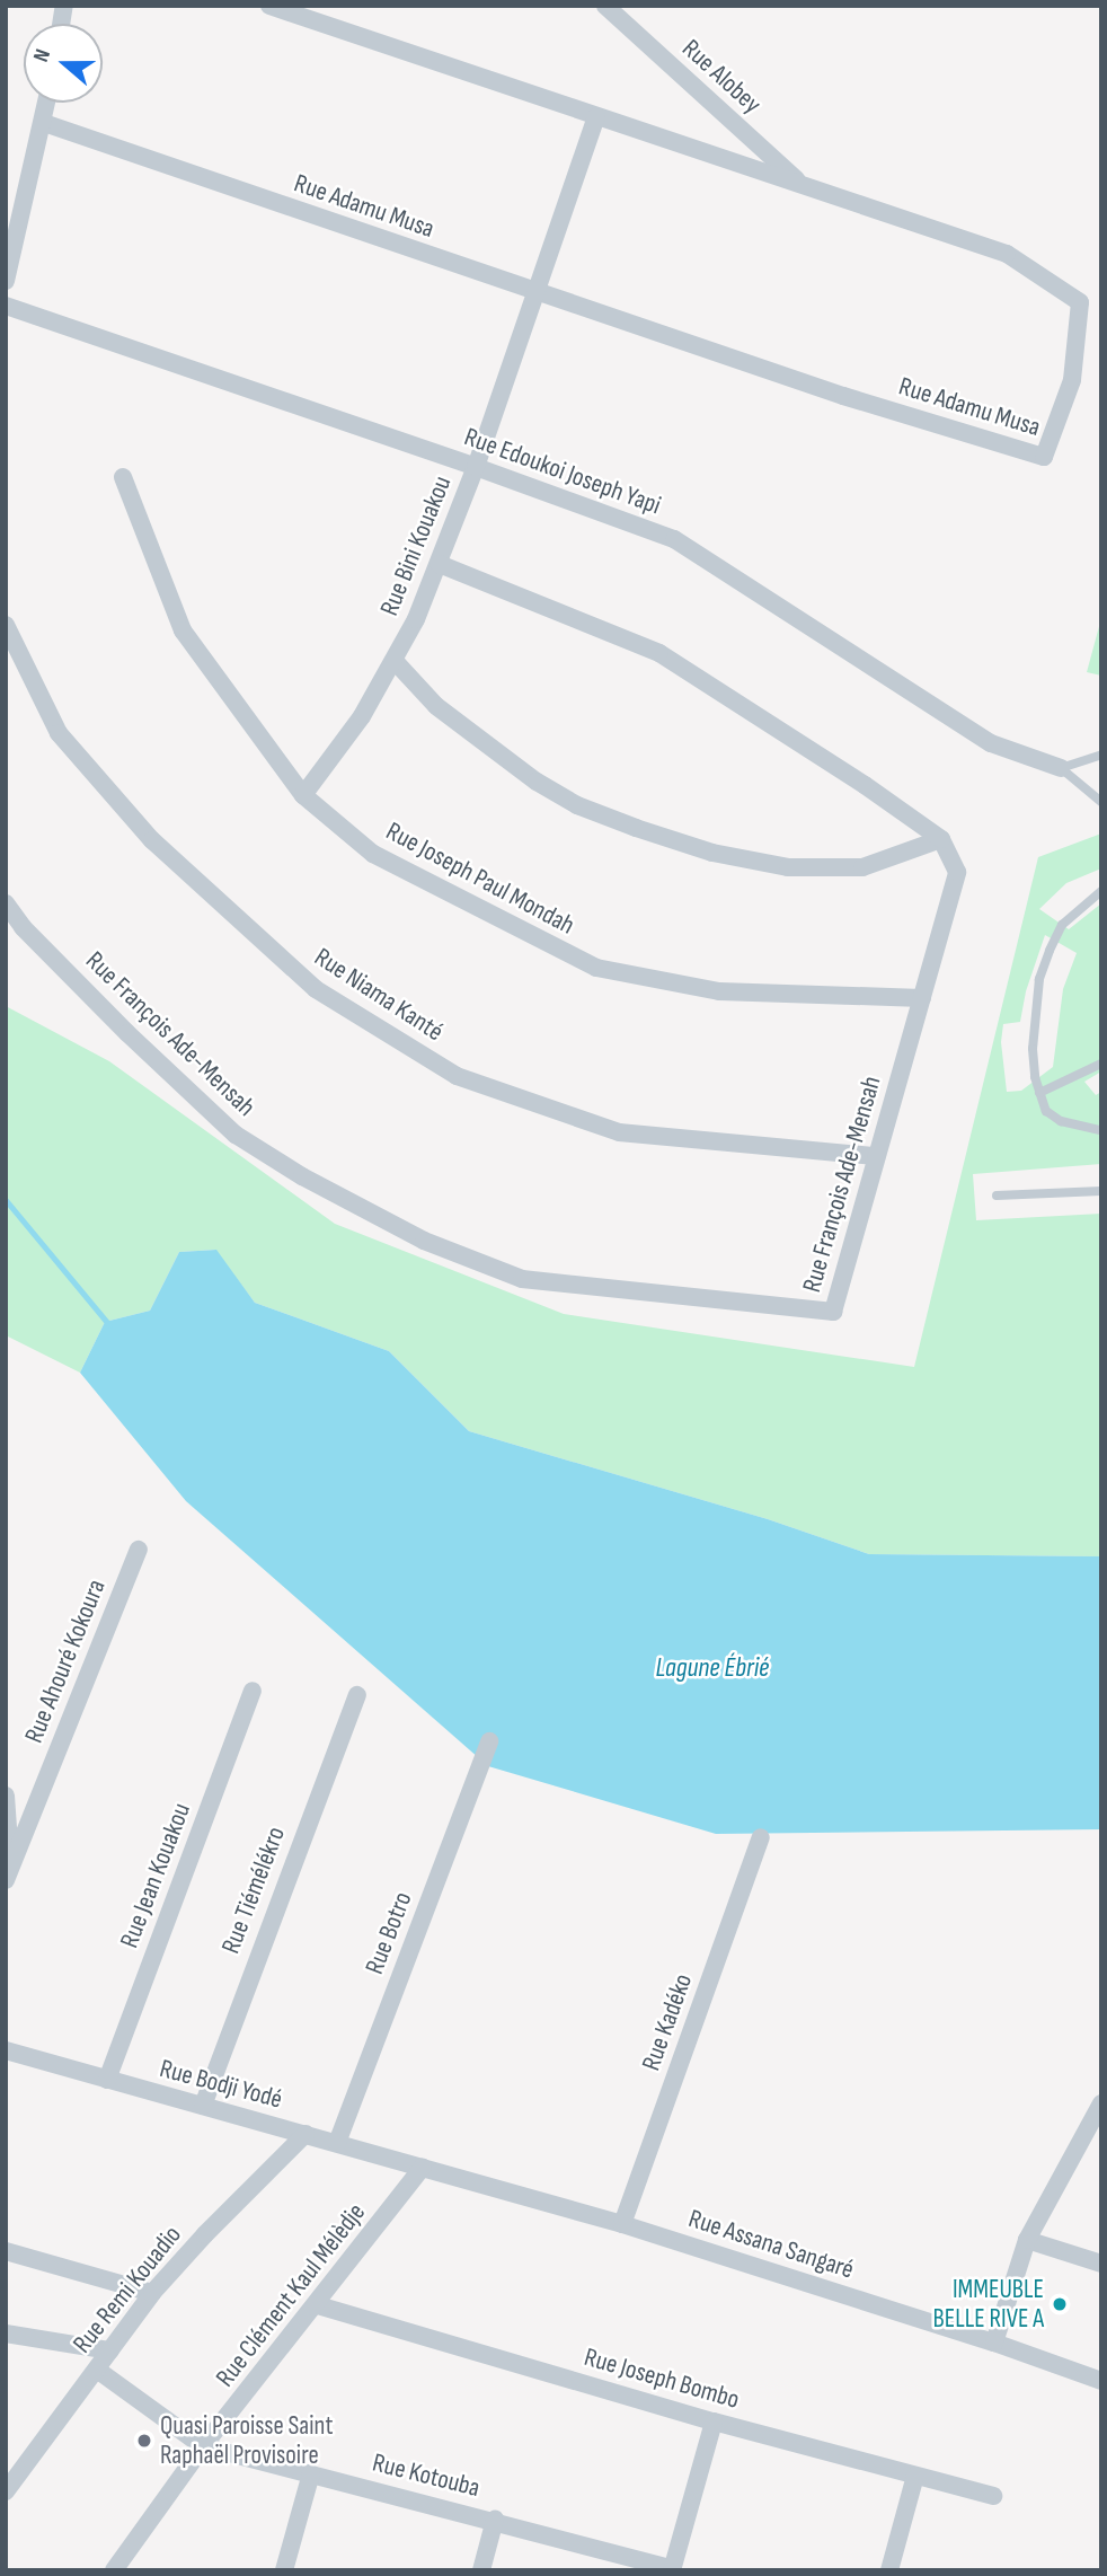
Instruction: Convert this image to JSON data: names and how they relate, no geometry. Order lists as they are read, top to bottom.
{
  "streets": {
    "street": [
      "Rue Alobey",
      "Rue Adamu Musa",
      "Rue Edoukoi Joseph Yapi",
      "Rue Bini Kouakou",
      "Rue Joseph Paul Mondah",
      "Rue Niama Kanté",
      "Rue François Ade-Mensah",
      "Rue Ahouré Kokoura",
      "Rue Jean Kouakou",
      "Rue Tiémélékro",
      "Rue Botro",
      "Rue Kadéko",
      "Rue Bodji Yodé",
      "Rue Assana Sangaré",
      "Rue Remi Kouadio",
      "Rue Clément Kaul Mélèdje",
      "Rue Joseph Bombo",
      "Rue Kotouba"
    ]
  },
  "crossings": [
    ["Rue Alobey", "Rue Adamu Musa"],
    ["Rue Adamu Musa", "Rue Bini Kouakou"],
    ["Rue Edoukoi Joseph Yapi", "Rue Bini Kouakou"],
    ["Rue Bini Kouakou", "Rue Joseph Paul Mondah"],
    ["Rue Joseph Paul Mondah", "Rue François Ade-Mensah"],
    ["Rue Niama Kanté", "Rue François Ade-Mensah"],
    ["Rue Jean Kouakou", "Rue Bodji Yodé"],
    ["Rue Tiémélékro", "Rue Bodji Yodé"],
    ["Rue Botro", "Rue Bodji Yodé"],
    ["Rue Kadéko", "Rue Assana Sangaré"],
    ["Rue Bodji Yodé", "Rue Assana Sangaré"],
    ["Rue Bodji Yodé", "Rue Remi Kouadio"],
    ["Rue Bodji Yodé", "Rue Clément Kaul Mélèdje"],
    ["Rue Assana Sangaré", "Rue Clément Kaul Mélèdje"],
    ["Rue Remi Kouadio", "Rue Kotouba"],
    ["Rue Clément Kaul Mélèdje", "Rue Joseph Bombo"],
    ["Rue Clément Kaul Mélèdje", "Rue Kotouba"]
  ],
  "water": ["Lagune Ébrié"],
  "places": ["IMMEUBLE BELLE RIVE A", "Quasi Paroisse Saint Raphaël Provisoire"],
  "north": "left"
}
